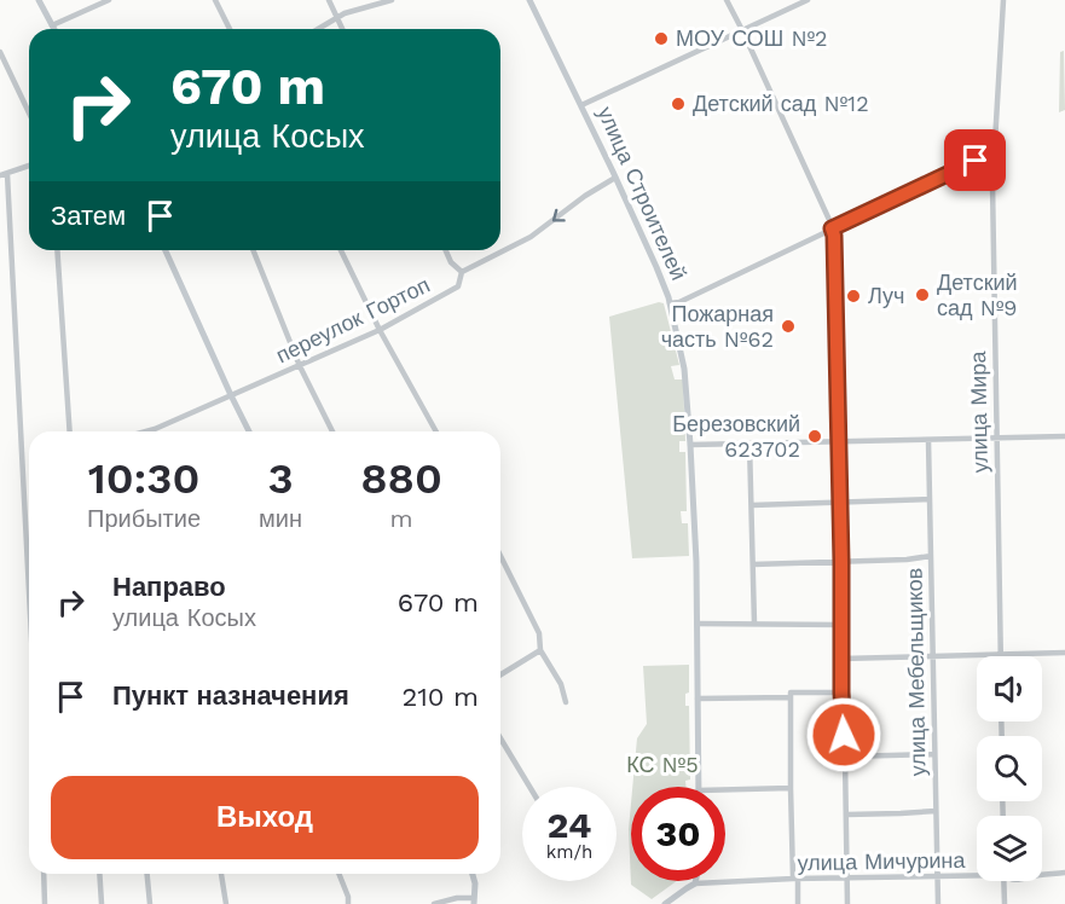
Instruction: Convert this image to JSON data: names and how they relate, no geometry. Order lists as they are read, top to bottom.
{
  "streets": {
    "main road": ["улица Строителей"],
    "street": [
      "переулок Гортоп",
      "улица Мира",
      "улица Мебельщиков",
      "улица Мичурина"
    ]
  },
  "crossings": [
    ["улица Строителей", "переулок Гортоп"],
    ["улица Мебельщиков", "улица Мичурина"]
  ],
  "parks": ["КС №5"],
  "places": [
    "МОУ СОШ №2",
    "Детский сад №12",
    "Детский сад №9",
    "Луч",
    "Пожарная часть №62",
    "Березовский 623702"
  ],
  "page": {
    "turn": ["670 m", "улица Косых"],
    "then": "Затем",
    "eta": [
      "10:30",
      "Прибытие",
      "3",
      "мин",
      "880",
      "m"
    ],
    "list": [
      {
        "name": "Направо",
        "note": "улица Косых",
        "value": "670 m"
      },
      {
        "name": "Пункт назначения",
        "value": "210 m"
      }
    ],
    "buttons": "Выход",
    "speed": "24 km/h",
    "limit": "30"
  }
}
